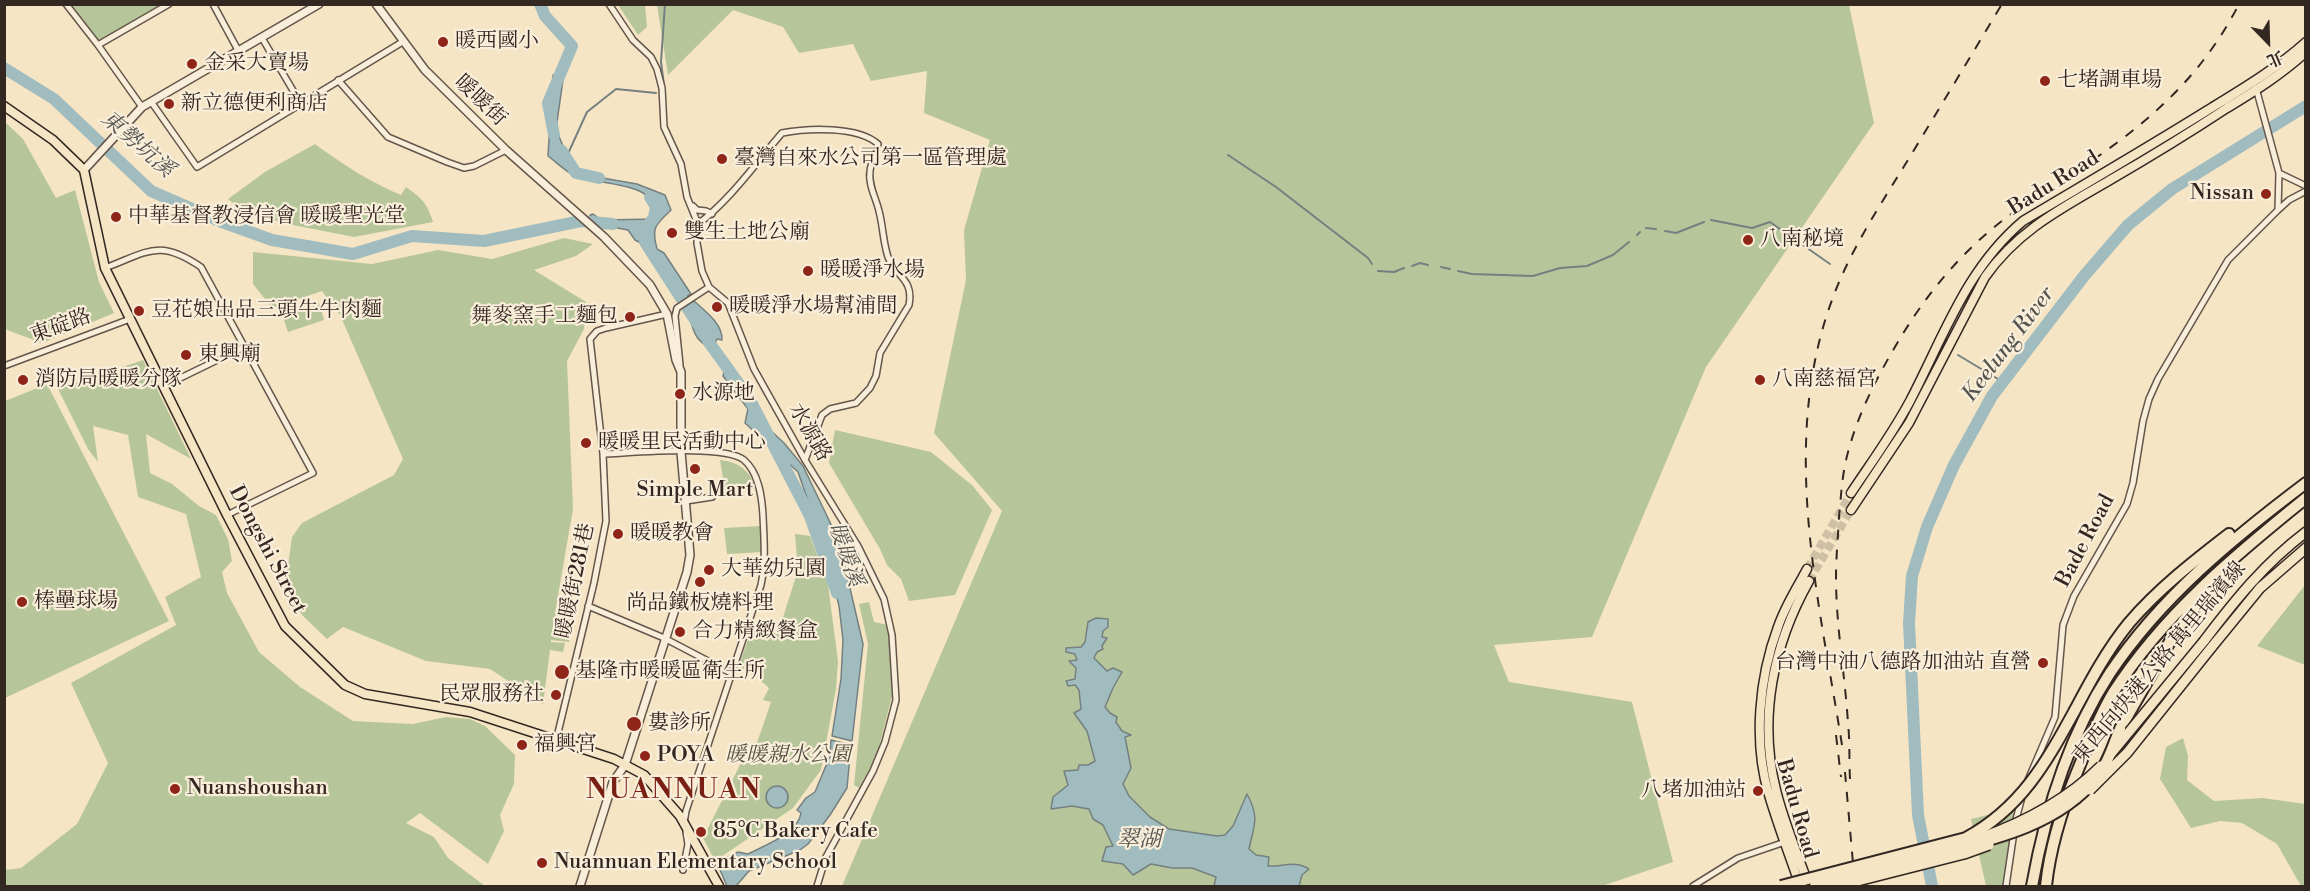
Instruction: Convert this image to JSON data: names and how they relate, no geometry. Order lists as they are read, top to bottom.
{
  "streets": {
    "highway": ["東西向快速公路 萬里瑞濱線"],
    "main road": ["Badu Road", "Dongshi Street"],
    "street": [
      "暖暖街",
      "東碇路",
      "水源路",
      "Bade Road",
      "暖暖街281巷"
    ]
  },
  "crossings": [
    ["暖暖街", "Dongshi Street"],
    ["暖暖街", "暖暖街281巷"],
    ["Badu Road", "東西向快速公路 萬里瑞濱線"],
    ["東碇路", "Dongshi Street"],
    ["Dongshi Street", "暖暖街281巷"]
  ],
  "districts": ["NUANNUAN"],
  "water": [
    "東勢坑溪",
    "Keelung River",
    "暖暖溪",
    "翠湖"
  ],
  "parks": ["暖暖親水公園"],
  "places": [
    "暖西國小",
    "金采大賣場",
    "七堵調車場",
    "新立德便利商店",
    "臺灣自來水公司第一區管理處",
    "Nissan",
    "中華基督教浸信會 暖暖聖光堂",
    "雙生土地公廟",
    "八南秘境",
    "暖暖淨水場",
    "暖暖淨水場幫浦間",
    "豆花娘出品三頭牛牛肉麵",
    "舞麥窯手工麵包",
    "東興廟",
    "消防局暖暖分隊",
    "八南慈福宮",
    "水源地",
    "暖暖里民活動中心",
    "Simple Mart",
    "暖暖教會",
    "大華幼兒園",
    "尚品鐵板燒料理",
    "棒壘球場",
    "合力精緻餐盒",
    "台灣中油八德路加油站 直營",
    "基隆市暖暖區衛生所",
    "民眾服務社",
    "婁診所",
    "福興宮",
    "POYA",
    "Nuanshoushan",
    "八堵加油站",
    "85°C Bakery Cafe",
    "Nuannuan Elementary School"
  ],
  "north": "bottom right"
}
